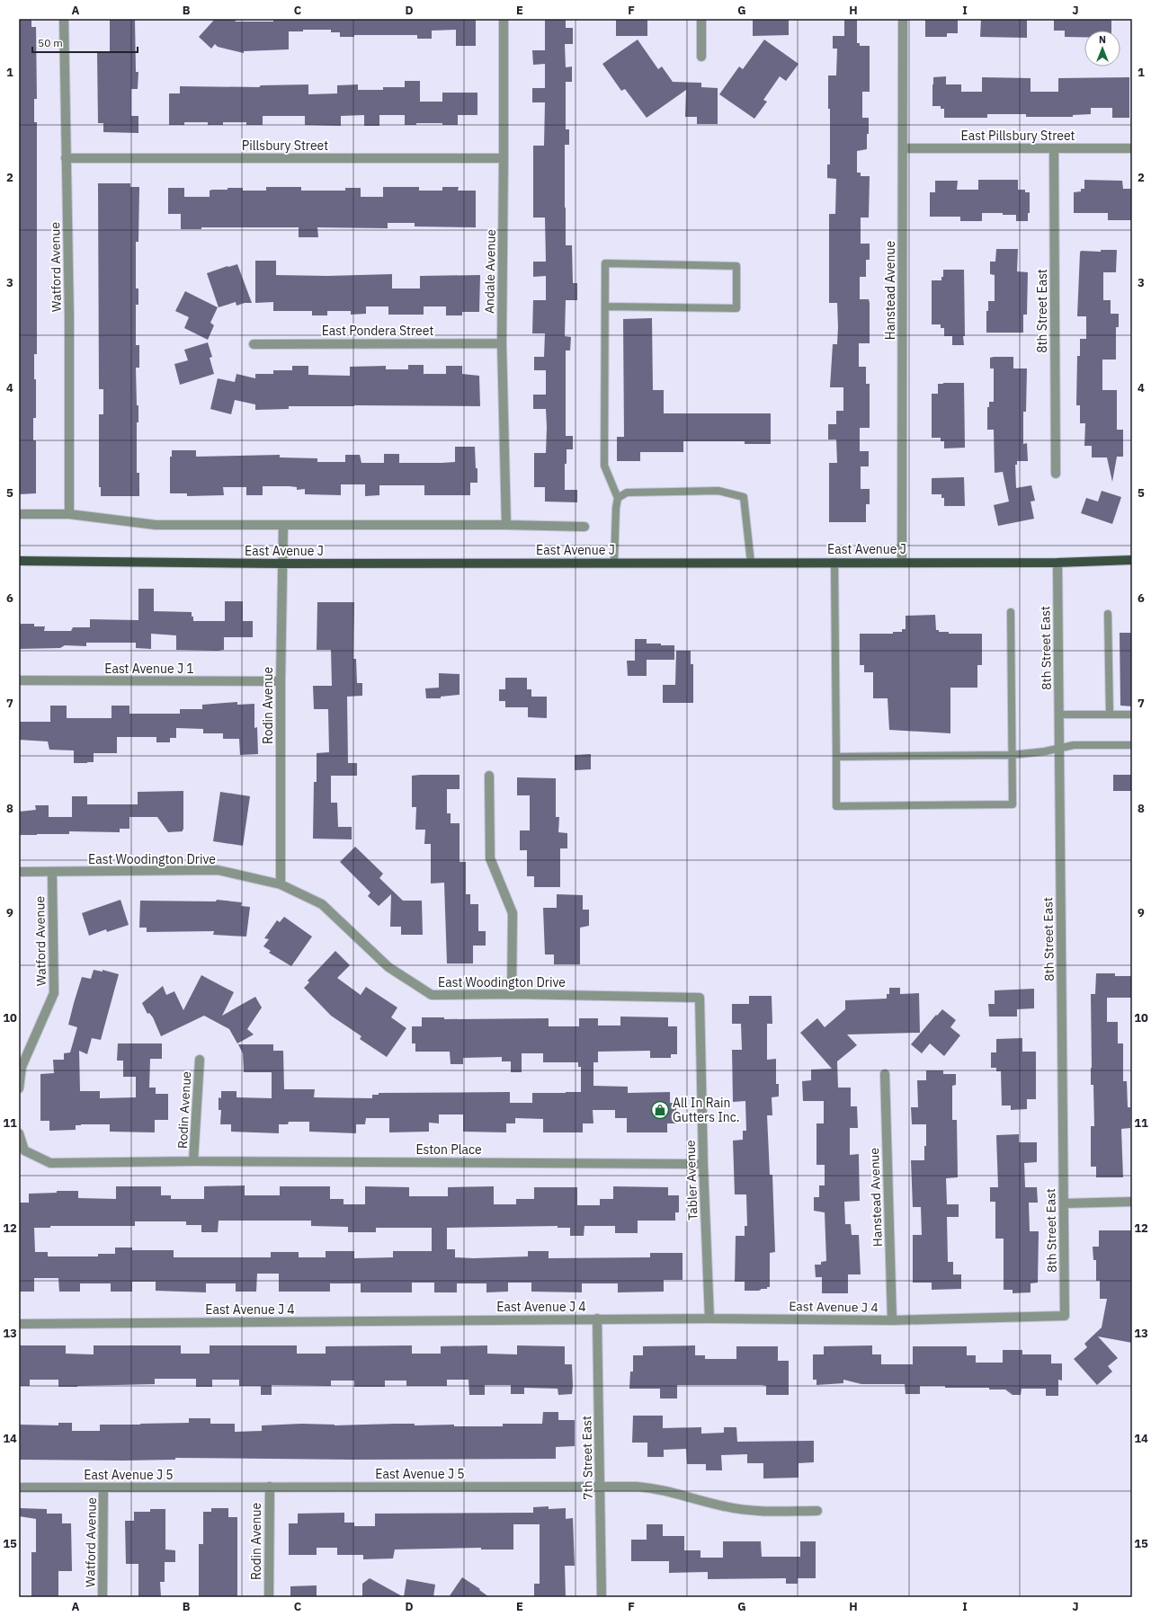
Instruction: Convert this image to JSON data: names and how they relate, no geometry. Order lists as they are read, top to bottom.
{
  "streets": {
    "main road": ["East Avenue J"],
    "street": [
      "East Pillsbury Street",
      "Pillsbury Street",
      "Watford Avenue",
      "Andale Avenue",
      "Hanstead Avenue",
      "8th Street East",
      "East Pondera Street",
      "East Avenue J 1",
      "Rodin Avenue",
      "East Woodington Drive",
      "Eston Place",
      "Tabler Avenue",
      "East Avenue J 4",
      "7th Street East",
      "East Avenue J 5"
    ]
  },
  "crossings": [
    ["East Pillsbury Street", "Hanstead Avenue"],
    ["East Pillsbury Street", "8th Street East"],
    ["Pillsbury Street", "Watford Avenue"],
    ["Pillsbury Street", "Andale Avenue"],
    ["Watford Avenue", "East Woodington Drive"],
    ["Watford Avenue", "East Avenue J 5"],
    ["Andale Avenue", "East Pondera Street"],
    ["Hanstead Avenue", "East Avenue J"],
    ["Hanstead Avenue", "East Avenue J 4"],
    ["8th Street East", "East Avenue J"],
    ["8th Street East", "East Avenue J 4"],
    ["East Avenue J", "Rodin Avenue"],
    ["East Avenue J 1", "Rodin Avenue"],
    ["Rodin Avenue", "East Woodington Drive"],
    ["Rodin Avenue", "Eston Place"],
    ["Rodin Avenue", "East Avenue J 5"],
    ["East Woodington Drive", "Tabler Avenue"],
    ["Eston Place", "Tabler Avenue"],
    ["Tabler Avenue", "East Avenue J 4"],
    ["East Avenue J 4", "7th Street East"],
    ["7th Street East", "East Avenue J 5"]
  ],
  "places": {
    "shop": ["All In Rain Gutters Inc."]
  },
  "scale_bar": "50 m",
  "north": "top",
  "grid": {
    "columns": [
      "A",
      "B",
      "C",
      "D",
      "E",
      "F",
      "G",
      "H",
      "I",
      "J"
    ],
    "rows": [
      "1",
      "2",
      "3",
      "4",
      "5",
      "6",
      "7",
      "8",
      "9",
      "10",
      "11",
      "12",
      "13",
      "14",
      "15"
    ]
  }
}
